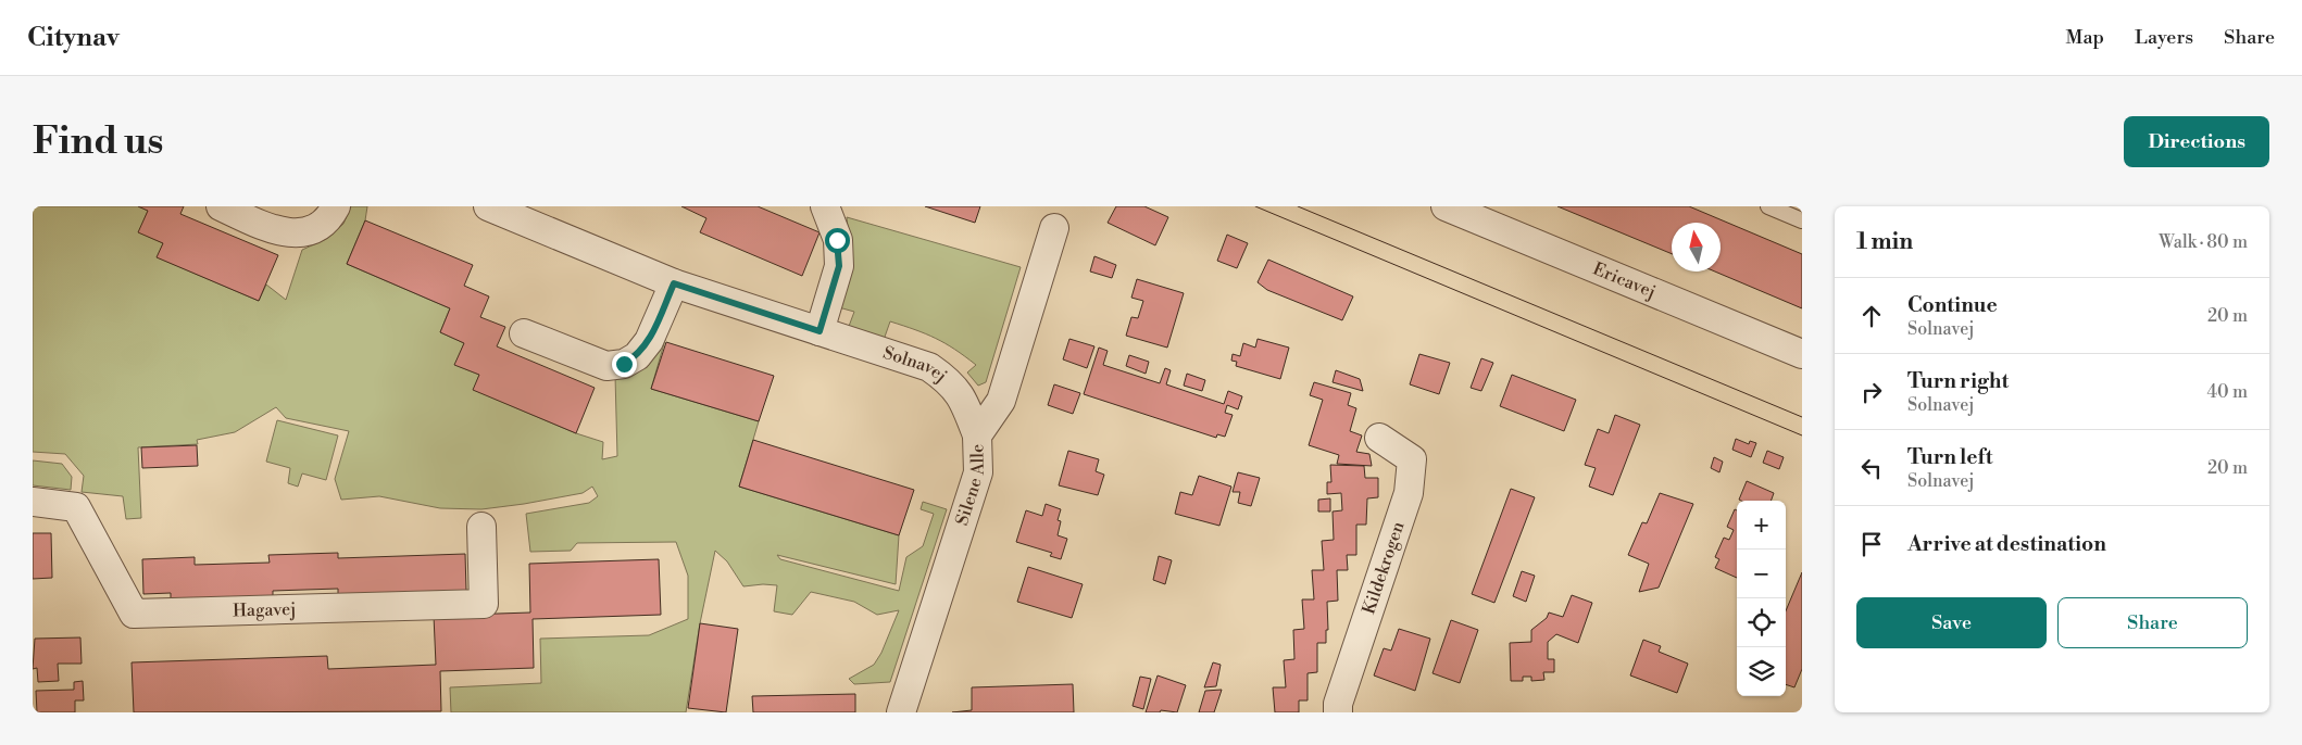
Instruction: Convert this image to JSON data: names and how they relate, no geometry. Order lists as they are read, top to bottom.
{
  "streets": {
    "street": [
      "Ericavej",
      "Solnavej",
      "Silene Alle",
      "Kildekrogen",
      "Hagavej"
    ]
  },
  "crossings": [
    ["Solnavej", "Silene Alle"]
  ],
  "north": "top",
  "page": {
    "header": "Citynav",
    "nav": ["Map", "Layers", "Share"],
    "buttons": [
      "Directions",
      ["Save", "Share"]
    ],
    "title": "Find us",
    "heading": ["1 min", "Walk · 80 m"],
    "list": [
      ["Continue", "Solnavej", "20 m"],
      ["Turn right", "Solnavej", "40 m"],
      ["Turn left", "Solnavej", "20 m"],
      "Arrive at destination"
    ],
    "map_buttons": ["+", "−"]
  }
}
